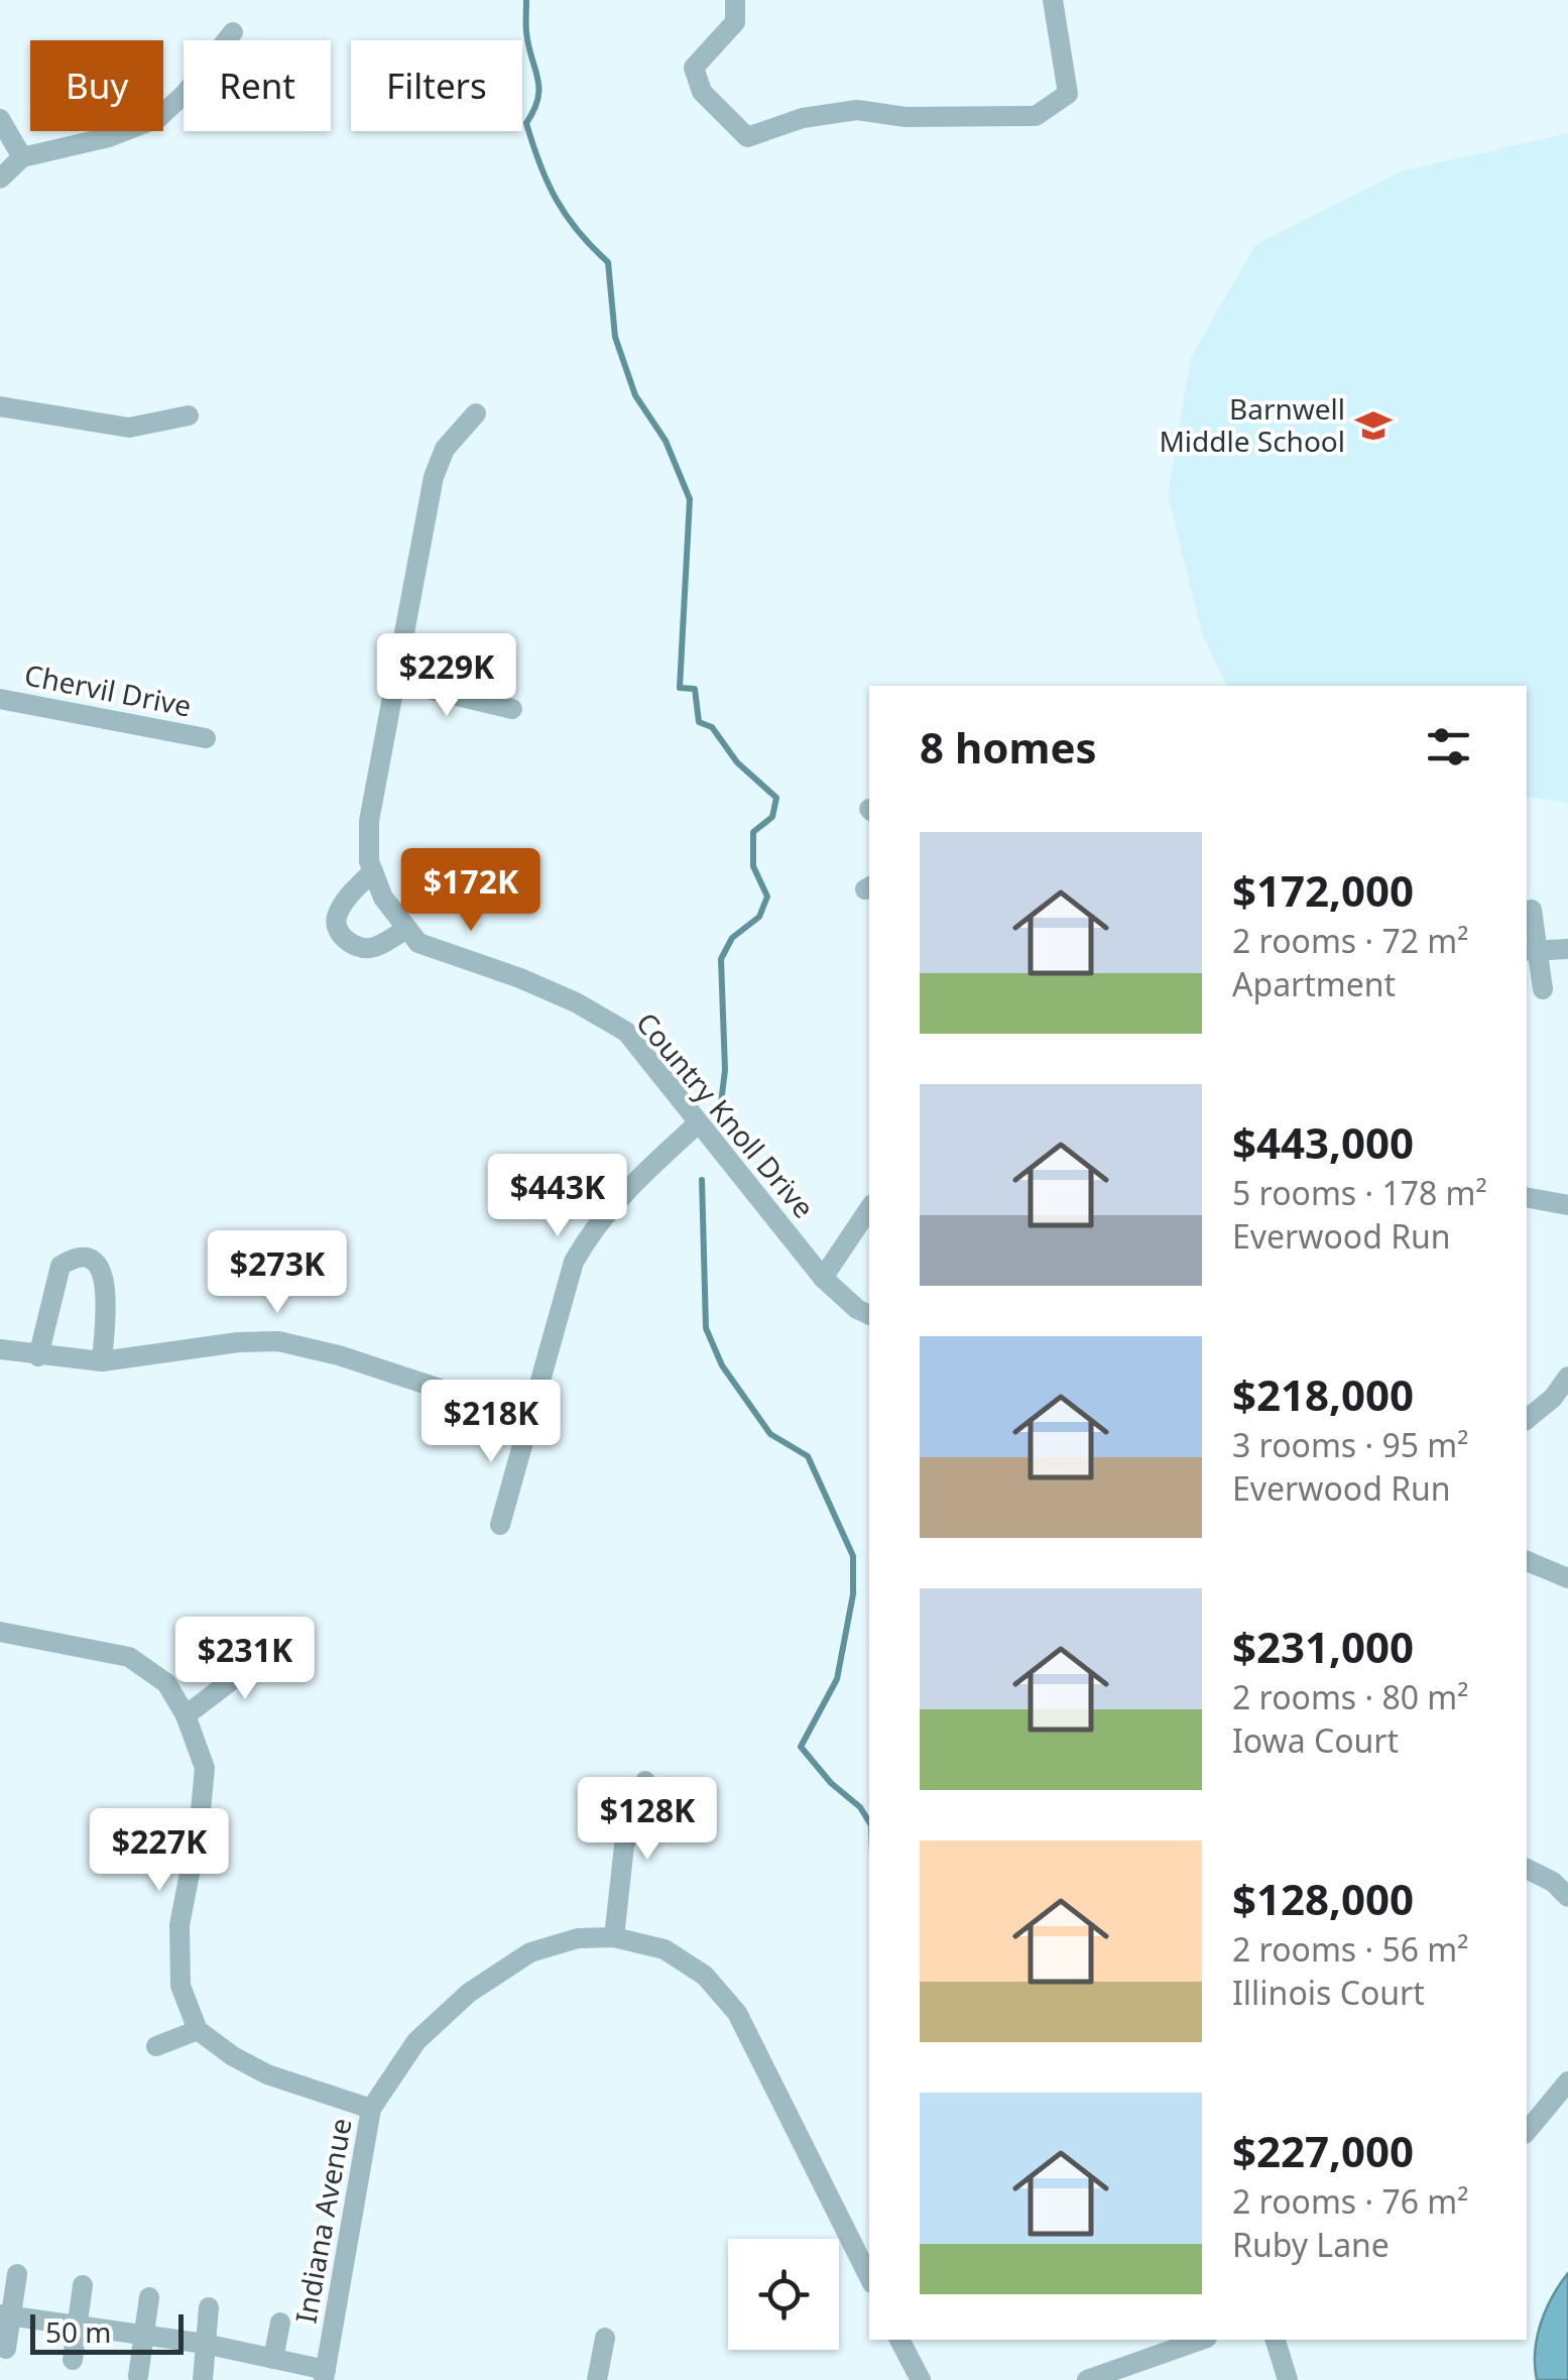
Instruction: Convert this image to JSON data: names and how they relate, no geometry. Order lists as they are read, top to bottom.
{
  "streets": {
    "street": ["Chervil Drive", "Country Knoll Drive", "Indiana Avenue"]
  },
  "places": {
    "school or university": ["Barnwell Middle School"]
  },
  "scale_bar": "50 m",
  "page": {
    "chip": ["Buy", "Rent", "Filters"],
    "price": [
      "$229K",
      "$172K",
      "$443K",
      "$273K",
      "$218K",
      "$231K",
      "$128K",
      "$227K"
    ],
    "heading": "8 homes",
    "list": [
      {
        "name": "$172,000",
        "note": "2 rooms · 72 m² · Apartment"
      },
      {
        "name": "$443,000",
        "note": "5 rooms · 178 m² · Everwood Run"
      },
      {
        "name": "$218,000",
        "note": "3 rooms · 95 m² · Everwood Run"
      },
      {
        "name": "$231,000",
        "note": "2 rooms · 80 m² · Iowa Court"
      },
      {
        "name": "$128,000",
        "note": "2 rooms · 56 m² · Illinois Court"
      },
      {
        "name": "$227,000",
        "note": "2 rooms · 76 m² · Ruby Lane"
      }
    ],
    "scale": "50 m"
  }
}
